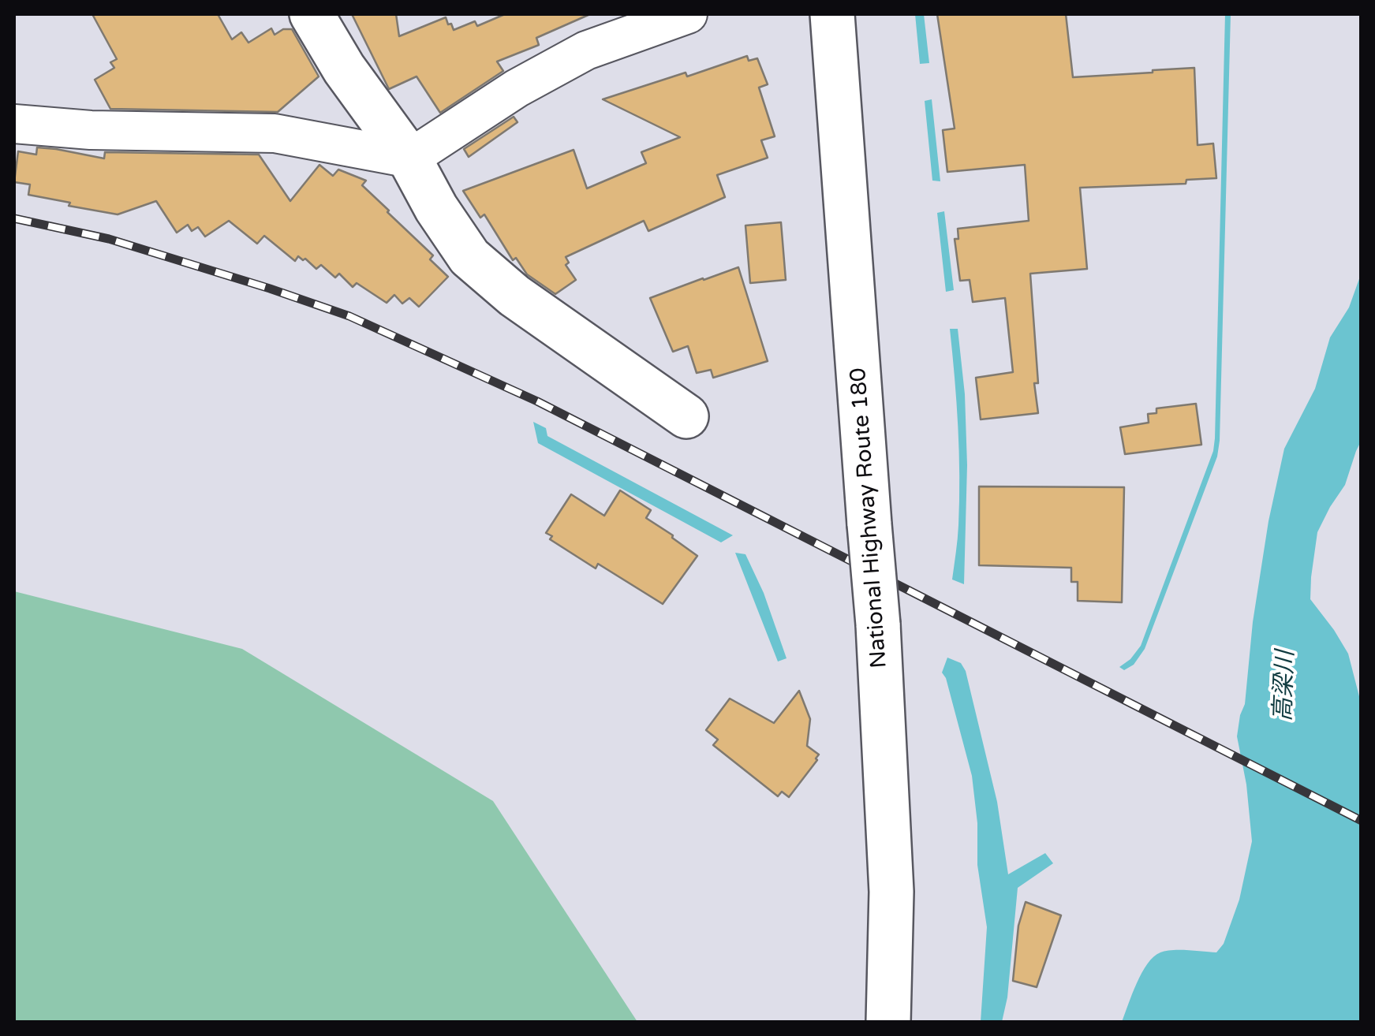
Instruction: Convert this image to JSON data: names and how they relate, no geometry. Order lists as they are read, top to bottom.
{
  "streets": {
    "main road": ["National Highway Route 180"]
  },
  "water": ["高梁川"]
}
